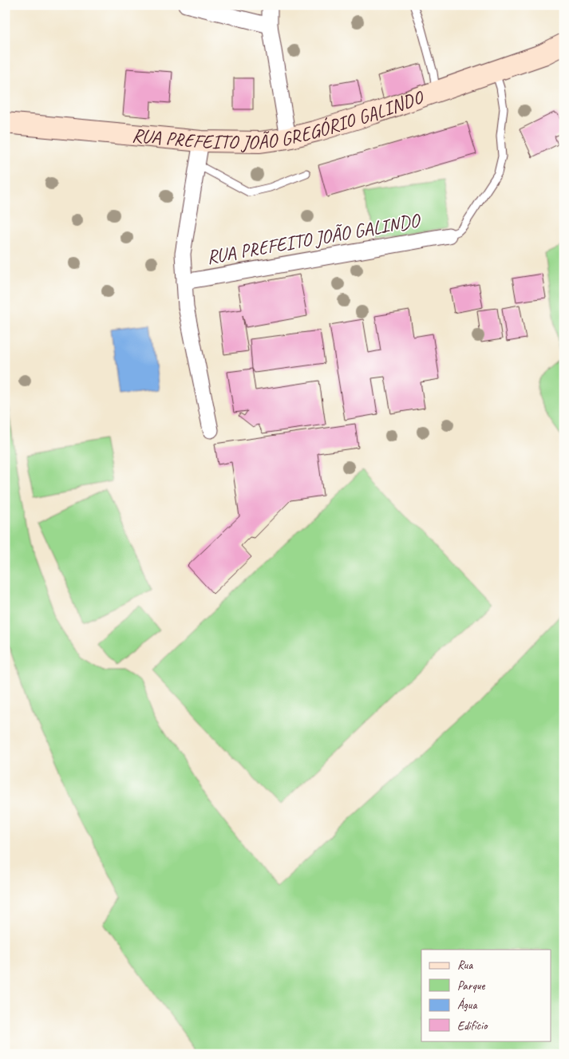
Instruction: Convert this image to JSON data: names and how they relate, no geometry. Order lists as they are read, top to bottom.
{
  "streets": {
    "main road": ["RUA PREFEITO JOÃO GREGÓRIO GALINDO"],
    "street": ["RUA PREFEITO JOÃO GALINDO"]
  },
  "legend": [
    "Rua",
    "Parque",
    "Água",
    "Edifício"
  ]
}
